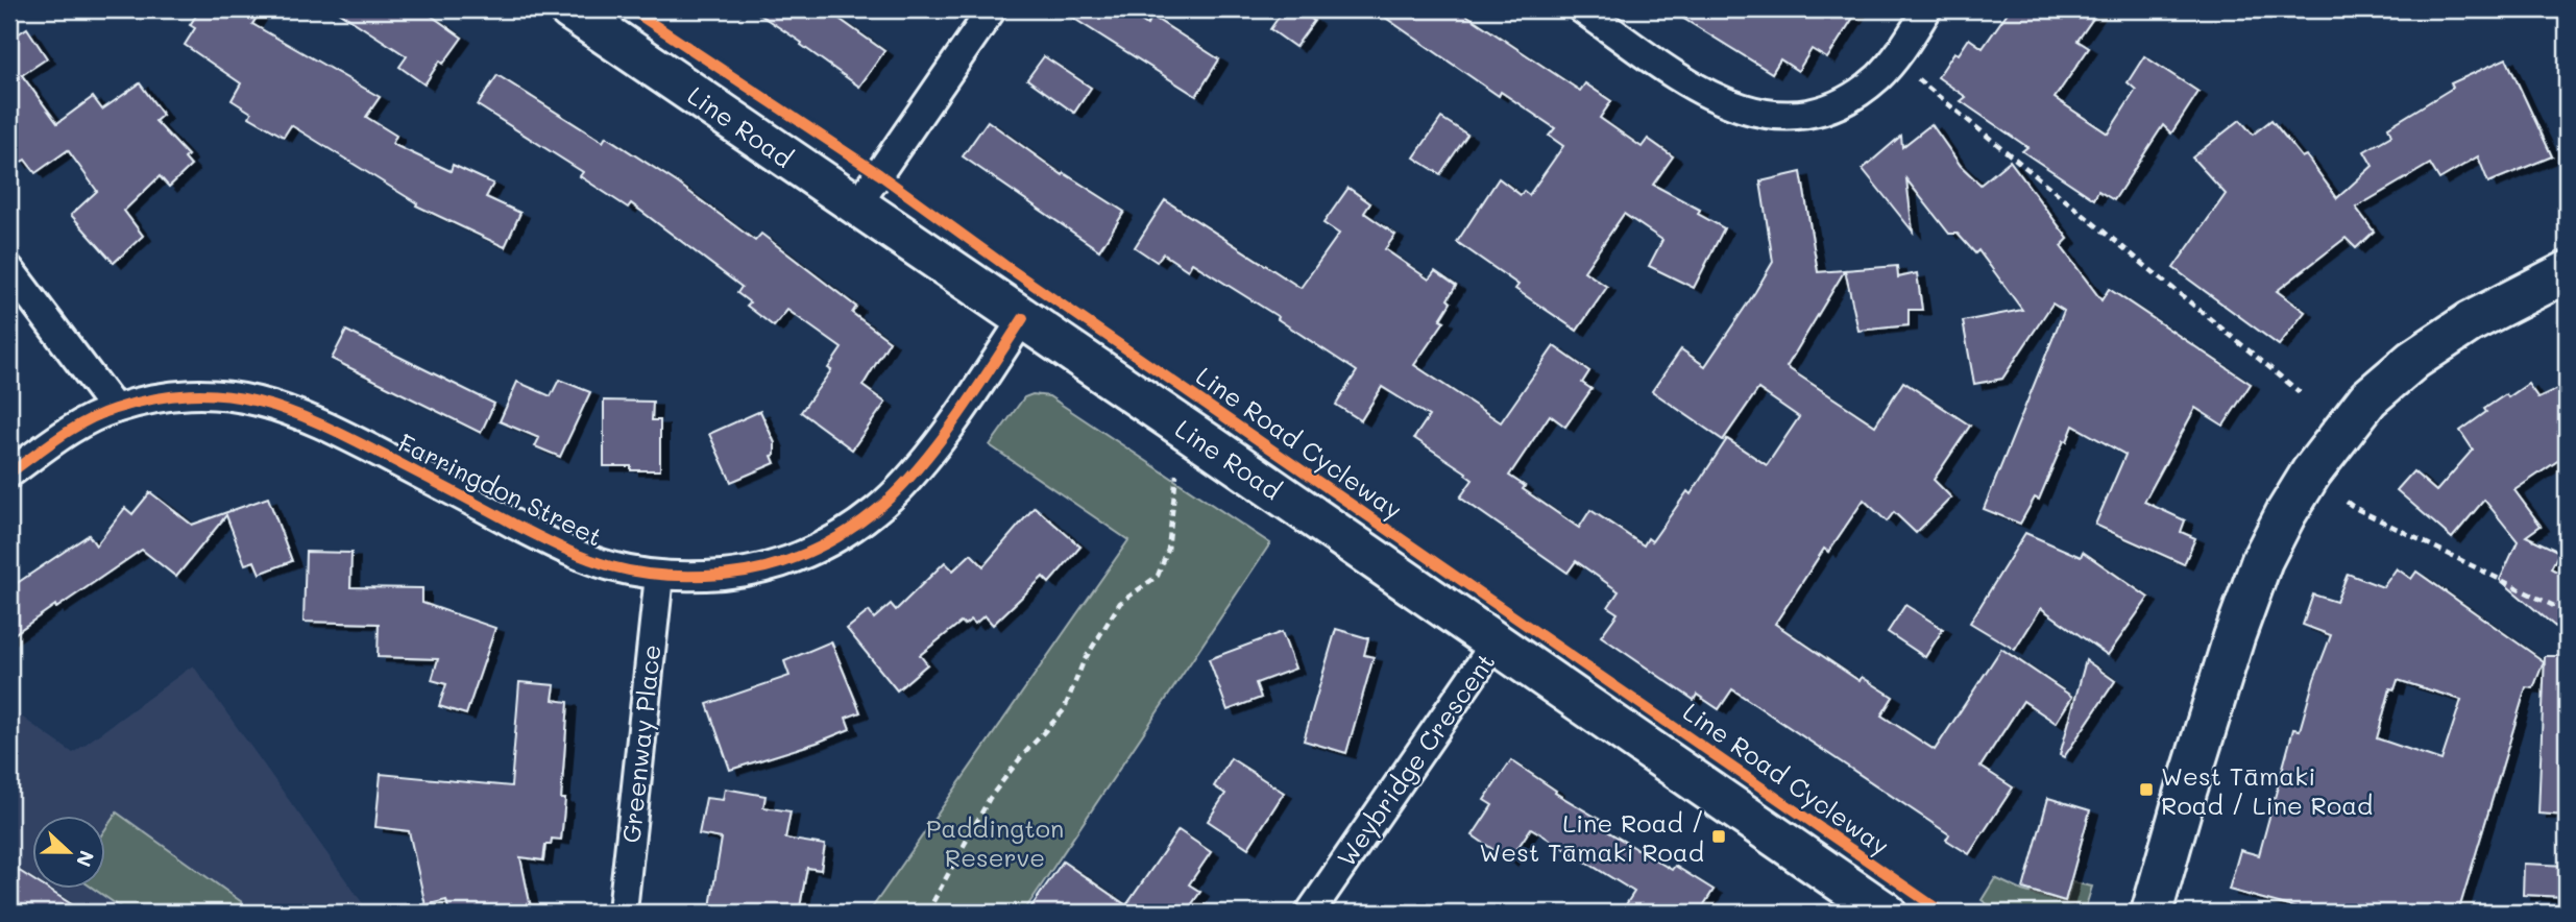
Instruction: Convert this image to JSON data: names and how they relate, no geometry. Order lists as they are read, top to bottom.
{
  "streets": {
    "main road": ["Line Road"],
    "street": ["Farringdon Street", "Greenway Place", "Weybridge Crescent"],
    "cycle path": ["Line Road Cycleway"]
  },
  "crossings": [
    ["Line Road", "Farringdon Street"],
    ["Line Road", "Weybridge Crescent"],
    ["Farringdon Street", "Greenway Place"]
  ],
  "parks": ["Paddington Reserve"],
  "places": {
    "transit": ["West Tāmaki Road / Line Road", "Line Road / West Tāmaki Road"]
  },
  "north": "right"
}
